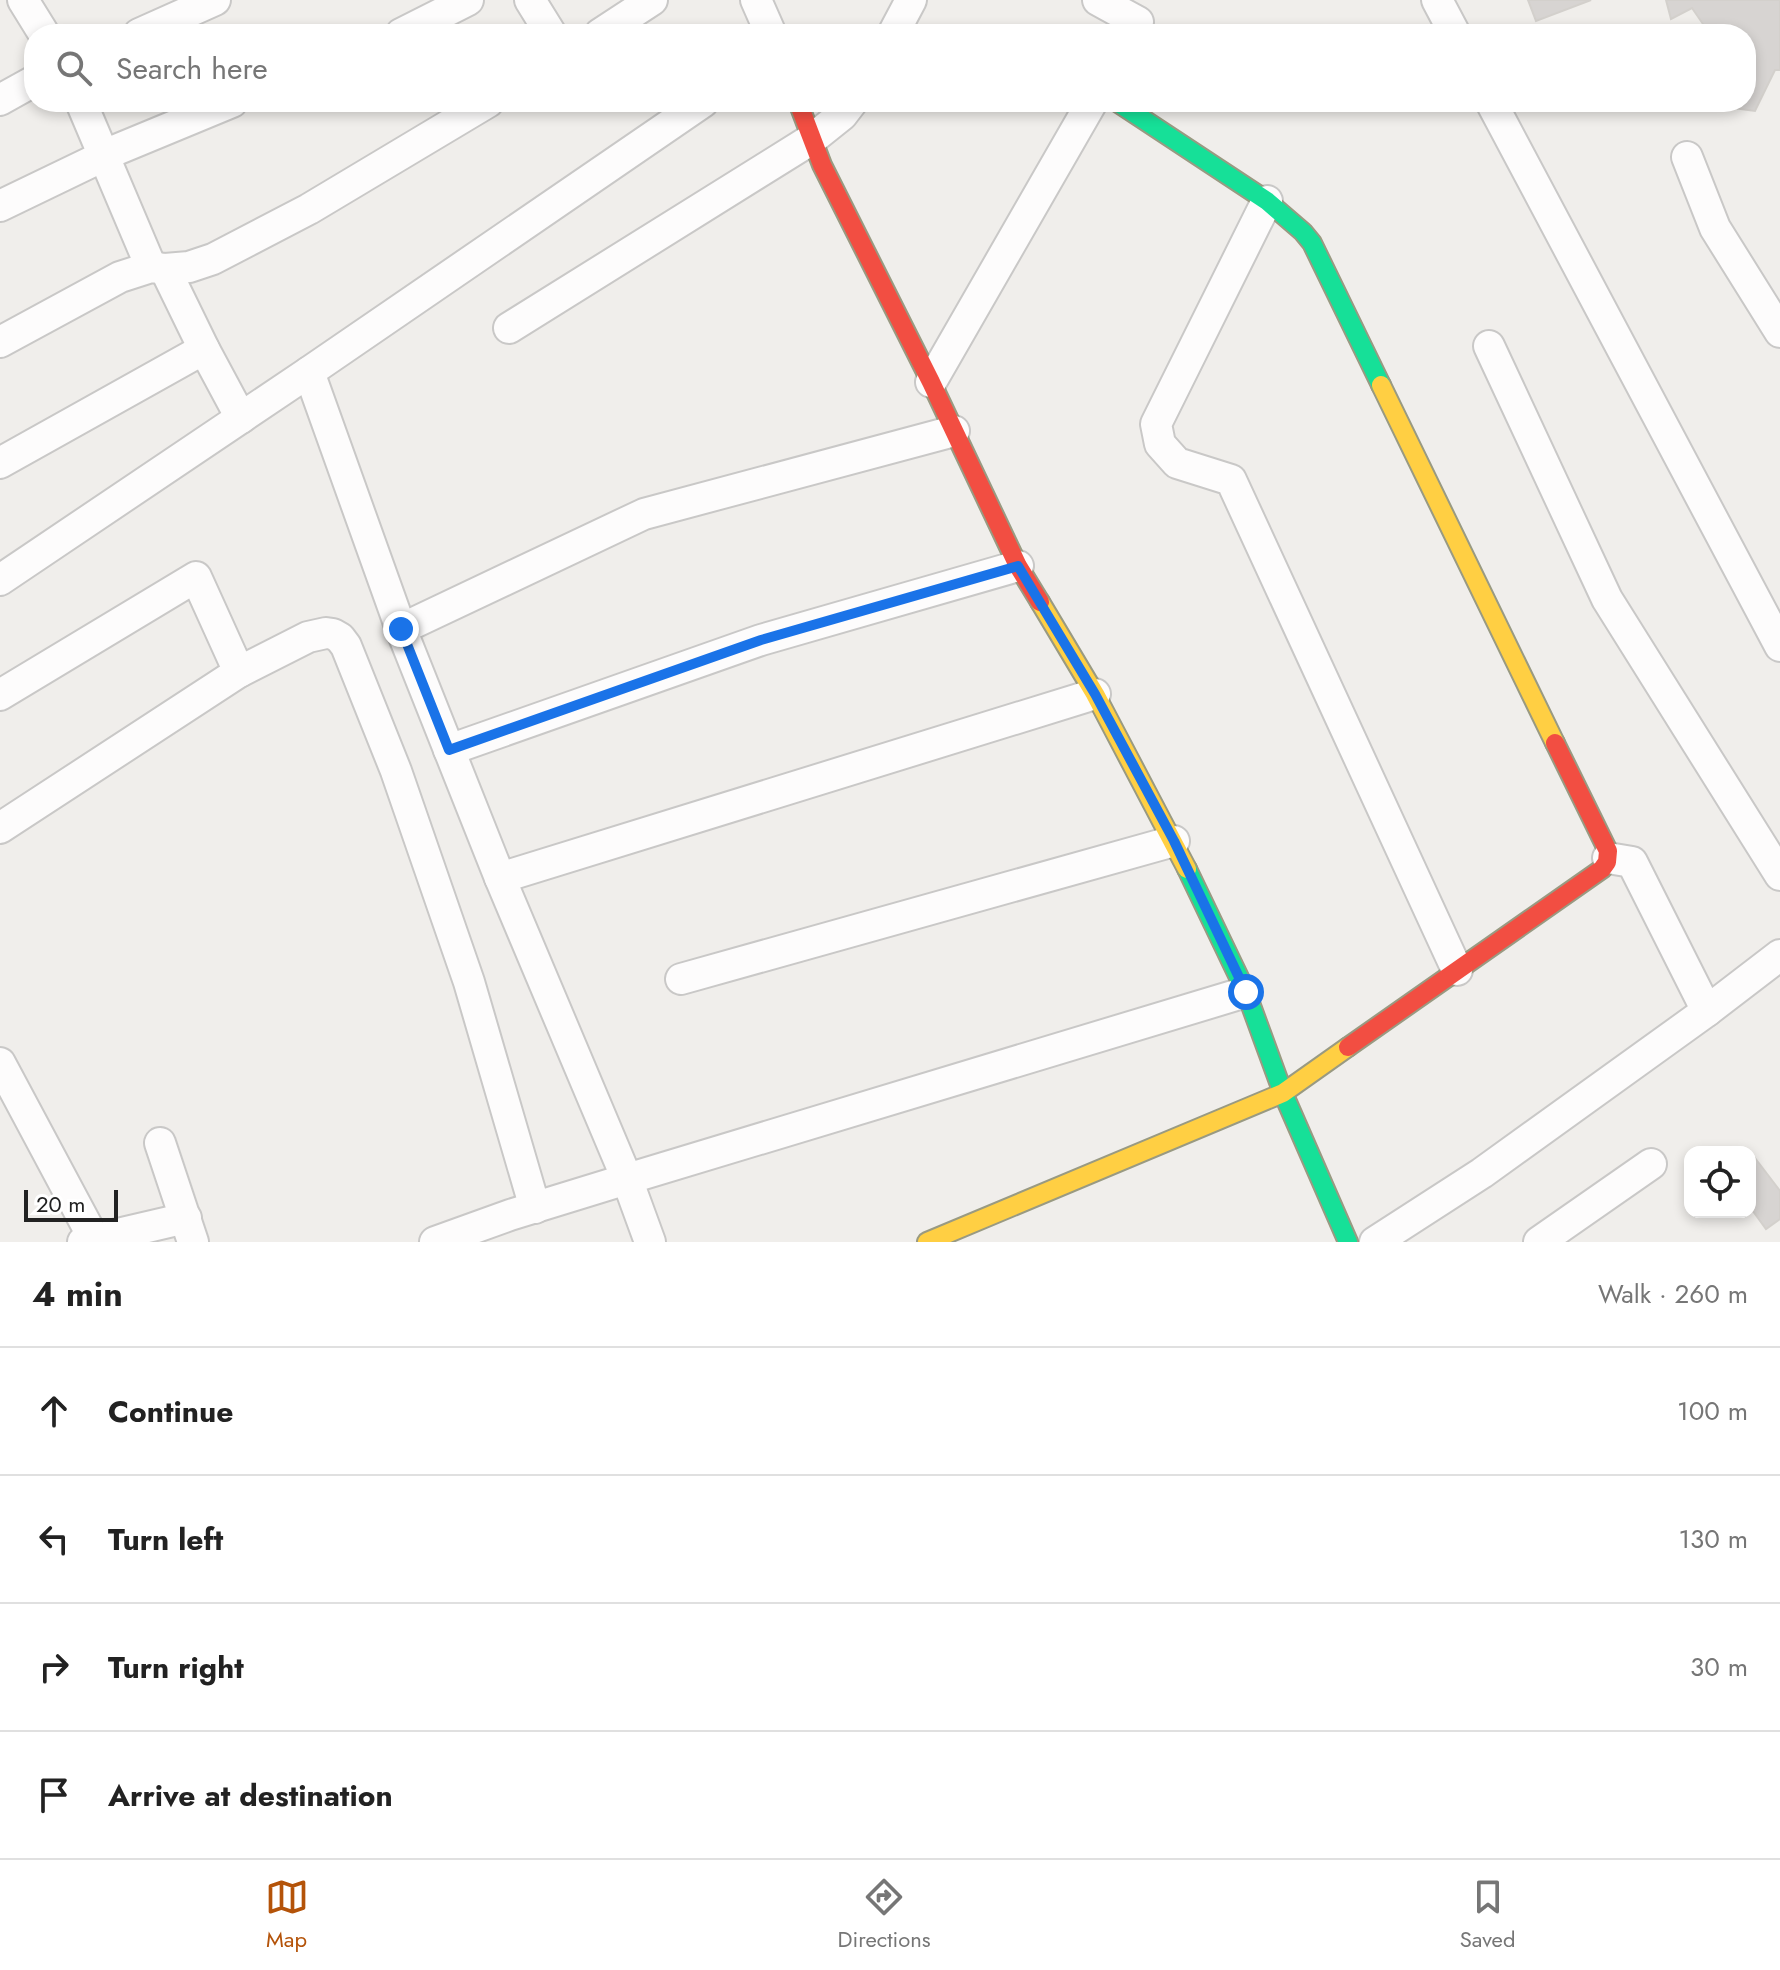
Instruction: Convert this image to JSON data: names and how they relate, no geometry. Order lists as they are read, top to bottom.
{
  "scale_bar": "20 m",
  "page": {
    "search": "Search here",
    "scale": "20 m",
    "heading": ["4 min", "Walk · 260 m"],
    "list": [
      ["Continue", "100 m"],
      ["Turn left", "130 m"],
      ["Turn right", "30 m"],
      "Arrive at destination"
    ],
    "nav": ["Map", "Directions", "Saved"]
  }
}
